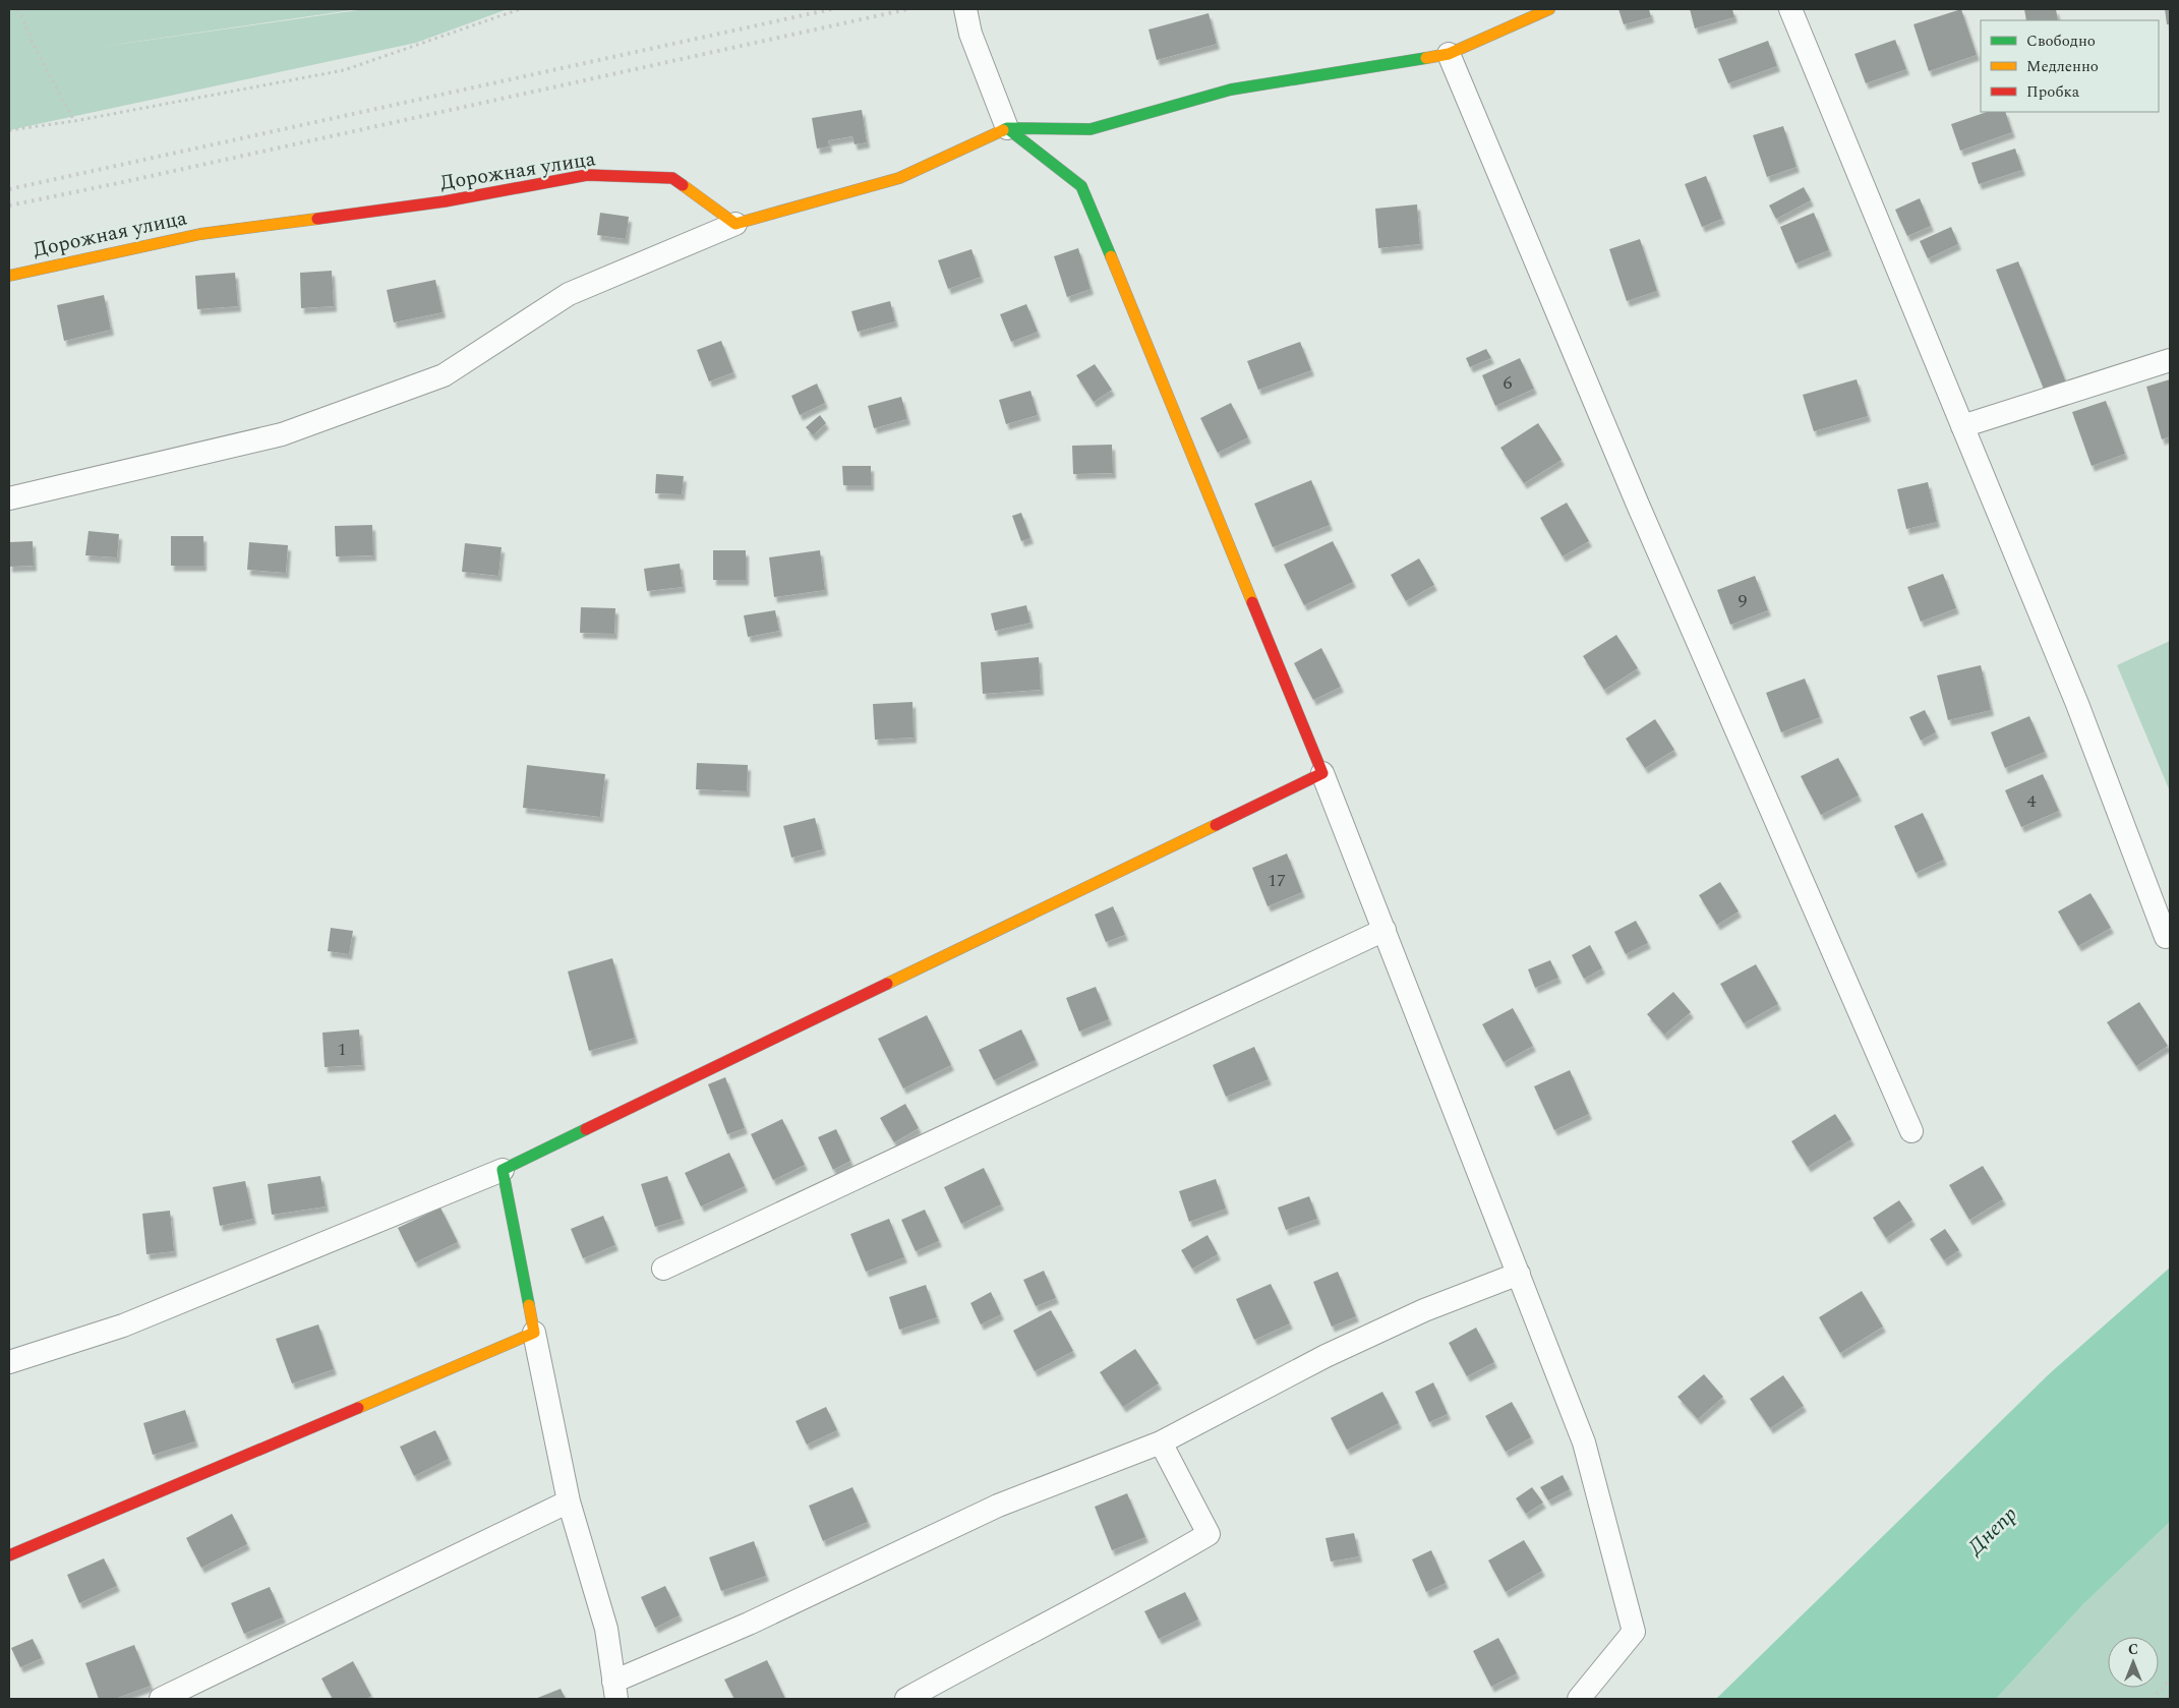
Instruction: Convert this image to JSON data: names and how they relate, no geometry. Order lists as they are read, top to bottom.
{
  "streets": {
    "street": ["Дорожная улица"]
  },
  "water": ["Днепр"],
  "house_numbers": [
    "6",
    "9",
    "4",
    "17",
    "1"
  ],
  "legend": ["Свободно", "Медленно", "Пробка"],
  "north": "top"
}
